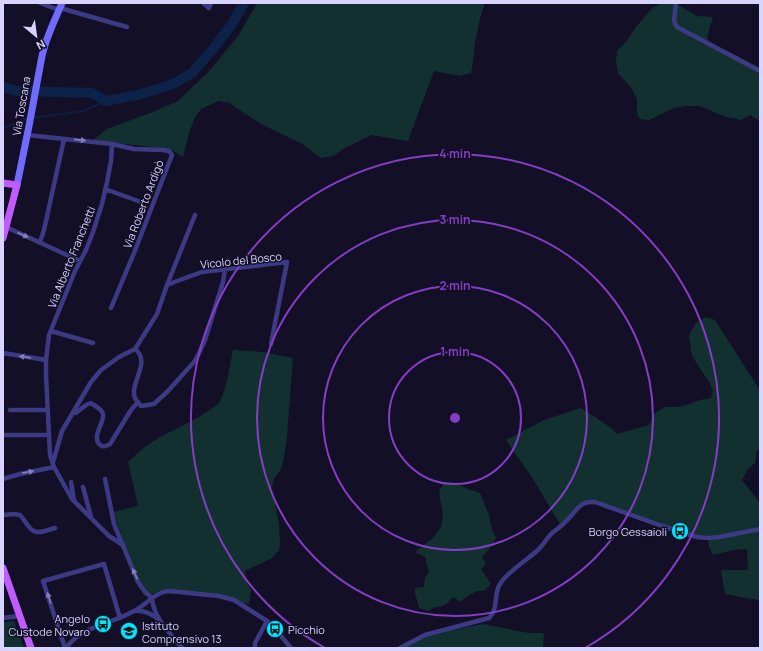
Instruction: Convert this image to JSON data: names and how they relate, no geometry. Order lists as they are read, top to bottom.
{
  "streets": {
    "main road": ["Via Toscana"],
    "street": ["Via Roberto Ardigò", "Via Alberto Franchetti", "Vicolo del Bosco"]
  },
  "crossings": [
    ["Via Toscana", "Via Roberto Ardigò"],
    ["Via Roberto Ardigò", "Via Alberto Franchetti"]
  ],
  "places": {
    "bus stop": ["Borgo Gessaioli", "Angelo Custode Novaro", "Picchio"],
    "school or university": ["Istituto Comprensivo 13"]
  },
  "north": "bottom right",
  "rings": [
    "4 min",
    "3 min",
    "2 min",
    "1 min"
  ]
}
